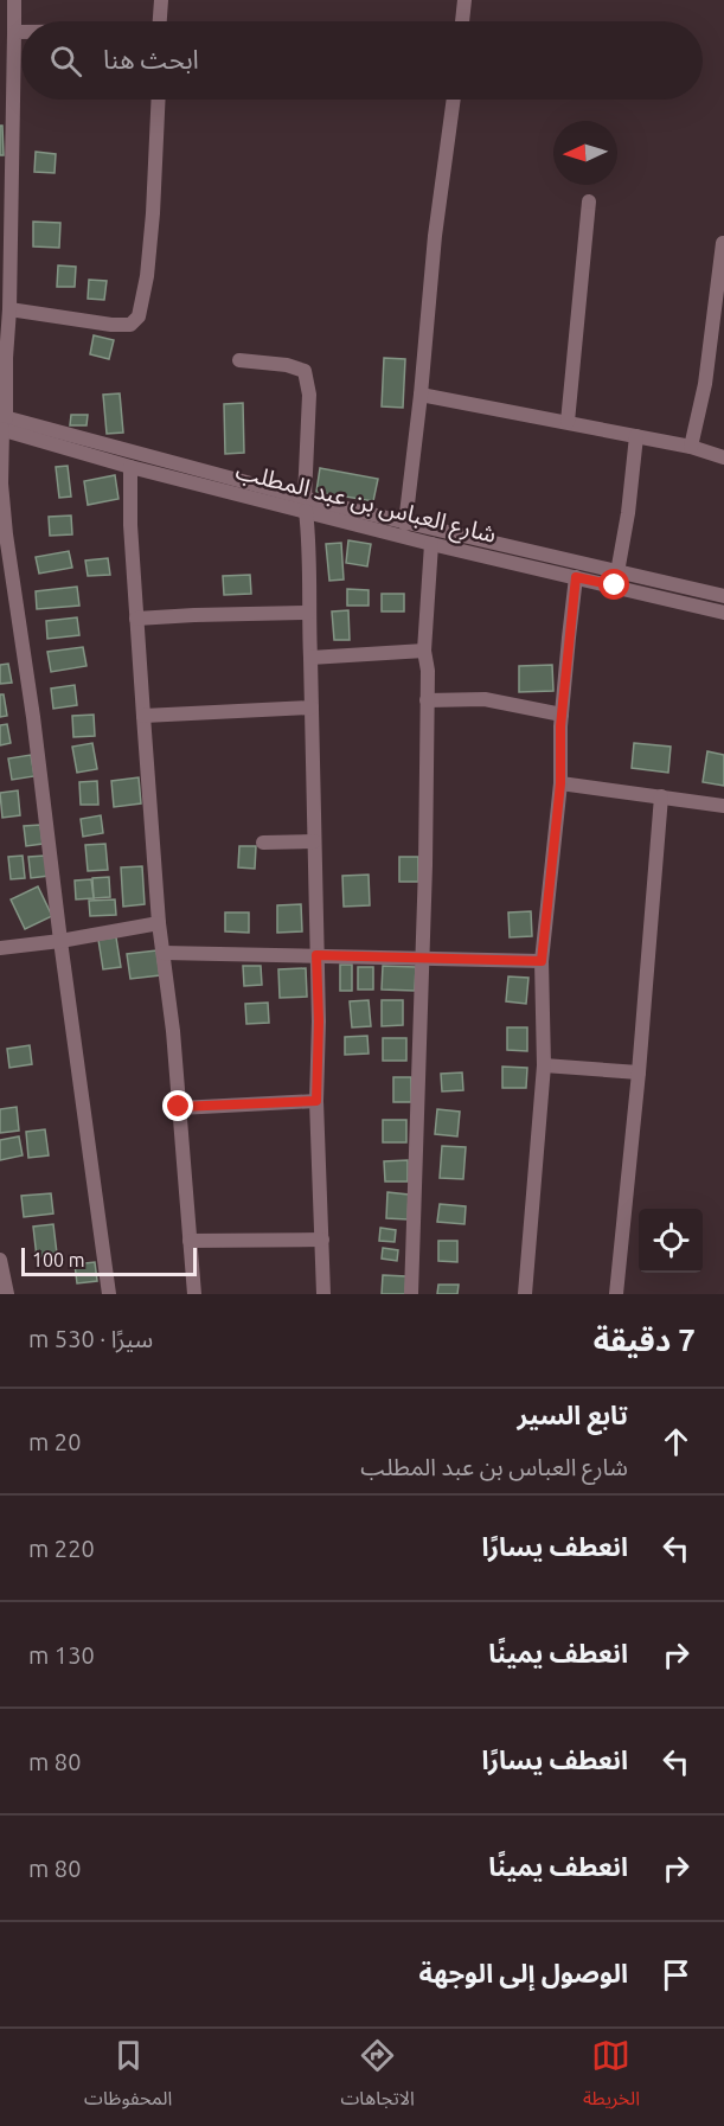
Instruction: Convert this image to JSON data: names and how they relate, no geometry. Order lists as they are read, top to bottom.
{
  "streets": {
    "street": ["شارع العباس بن عبد المطلب"]
  },
  "scale_bar": "100 m",
  "north": "left",
  "page": {
    "search": "ابحث هنا",
    "scale": "100 m",
    "heading": ["7 دقيقة", "سيرًا · 530 m"],
    "list": [
      ["تابع السير", "شارع العباس بن عبد المطلب", "20 m"],
      ["انعطف يسارًا", "220 m"],
      ["انعطف يمينًا", "130 m"],
      ["انعطف يسارًا", "80 m"],
      ["انعطف يمينًا", "80 m"],
      "الوصول إلى الوجهة"
    ],
    "nav": ["الخريطة", "الاتجاهات", "المحفوظات"]
  }
}
